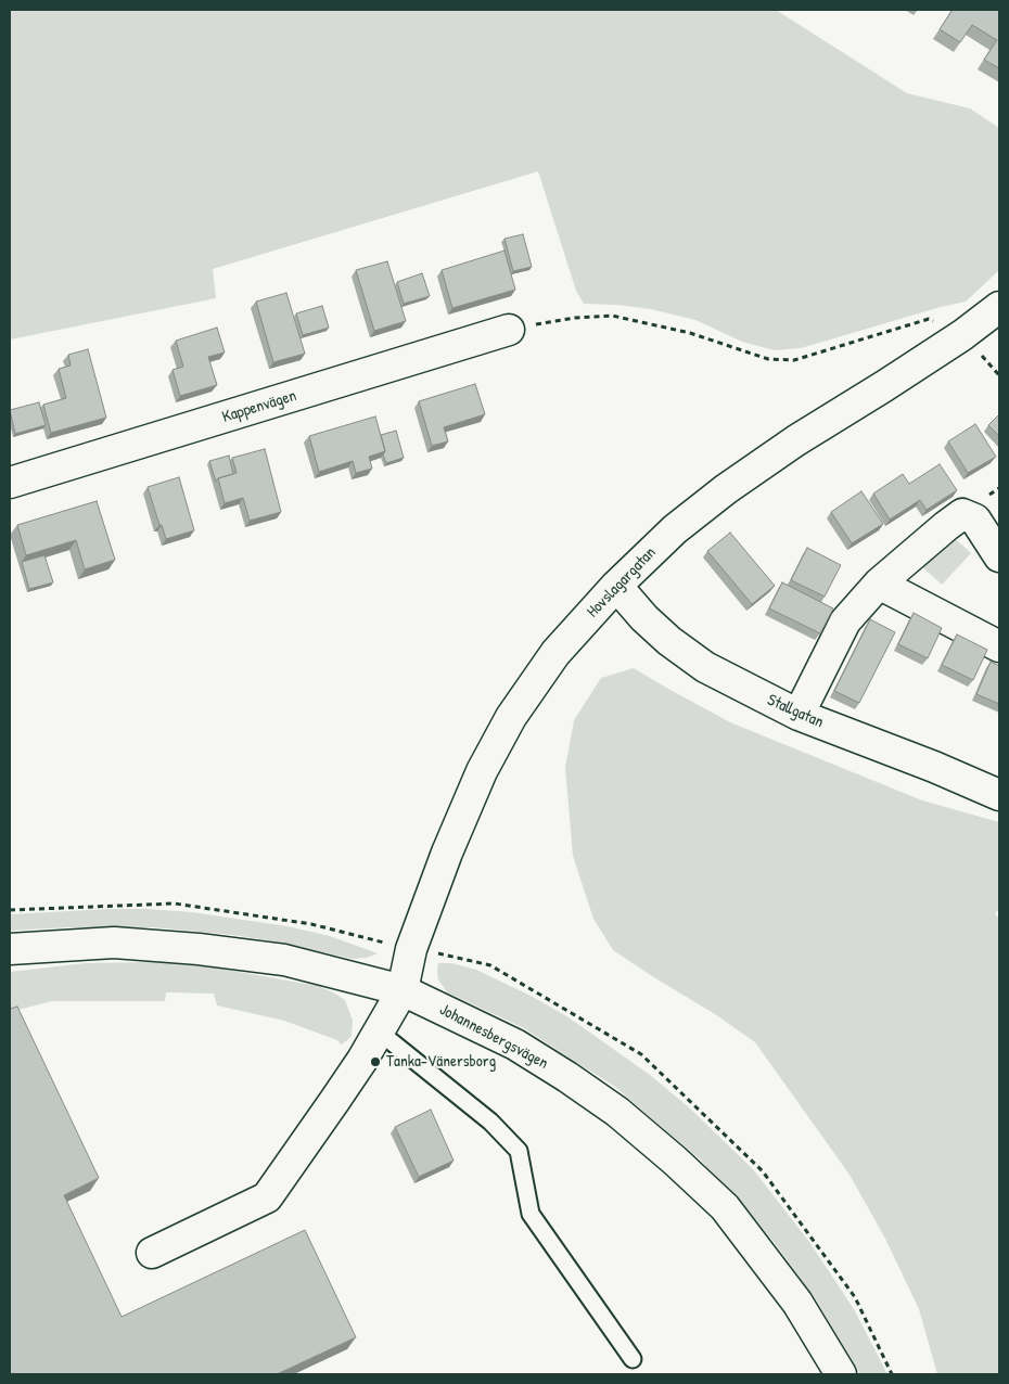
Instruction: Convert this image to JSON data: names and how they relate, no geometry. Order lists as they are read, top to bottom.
{
  "streets": {
    "street": [
      "Kappenvägen",
      "Hovslagargatan",
      "Stallgatan",
      "Johannesbergsvägen"
    ]
  },
  "crossings": [
    ["Hovslagargatan", "Stallgatan"],
    ["Hovslagargatan", "Johannesbergsvägen"]
  ],
  "places": ["Tanka-Vänersborg"]
}
